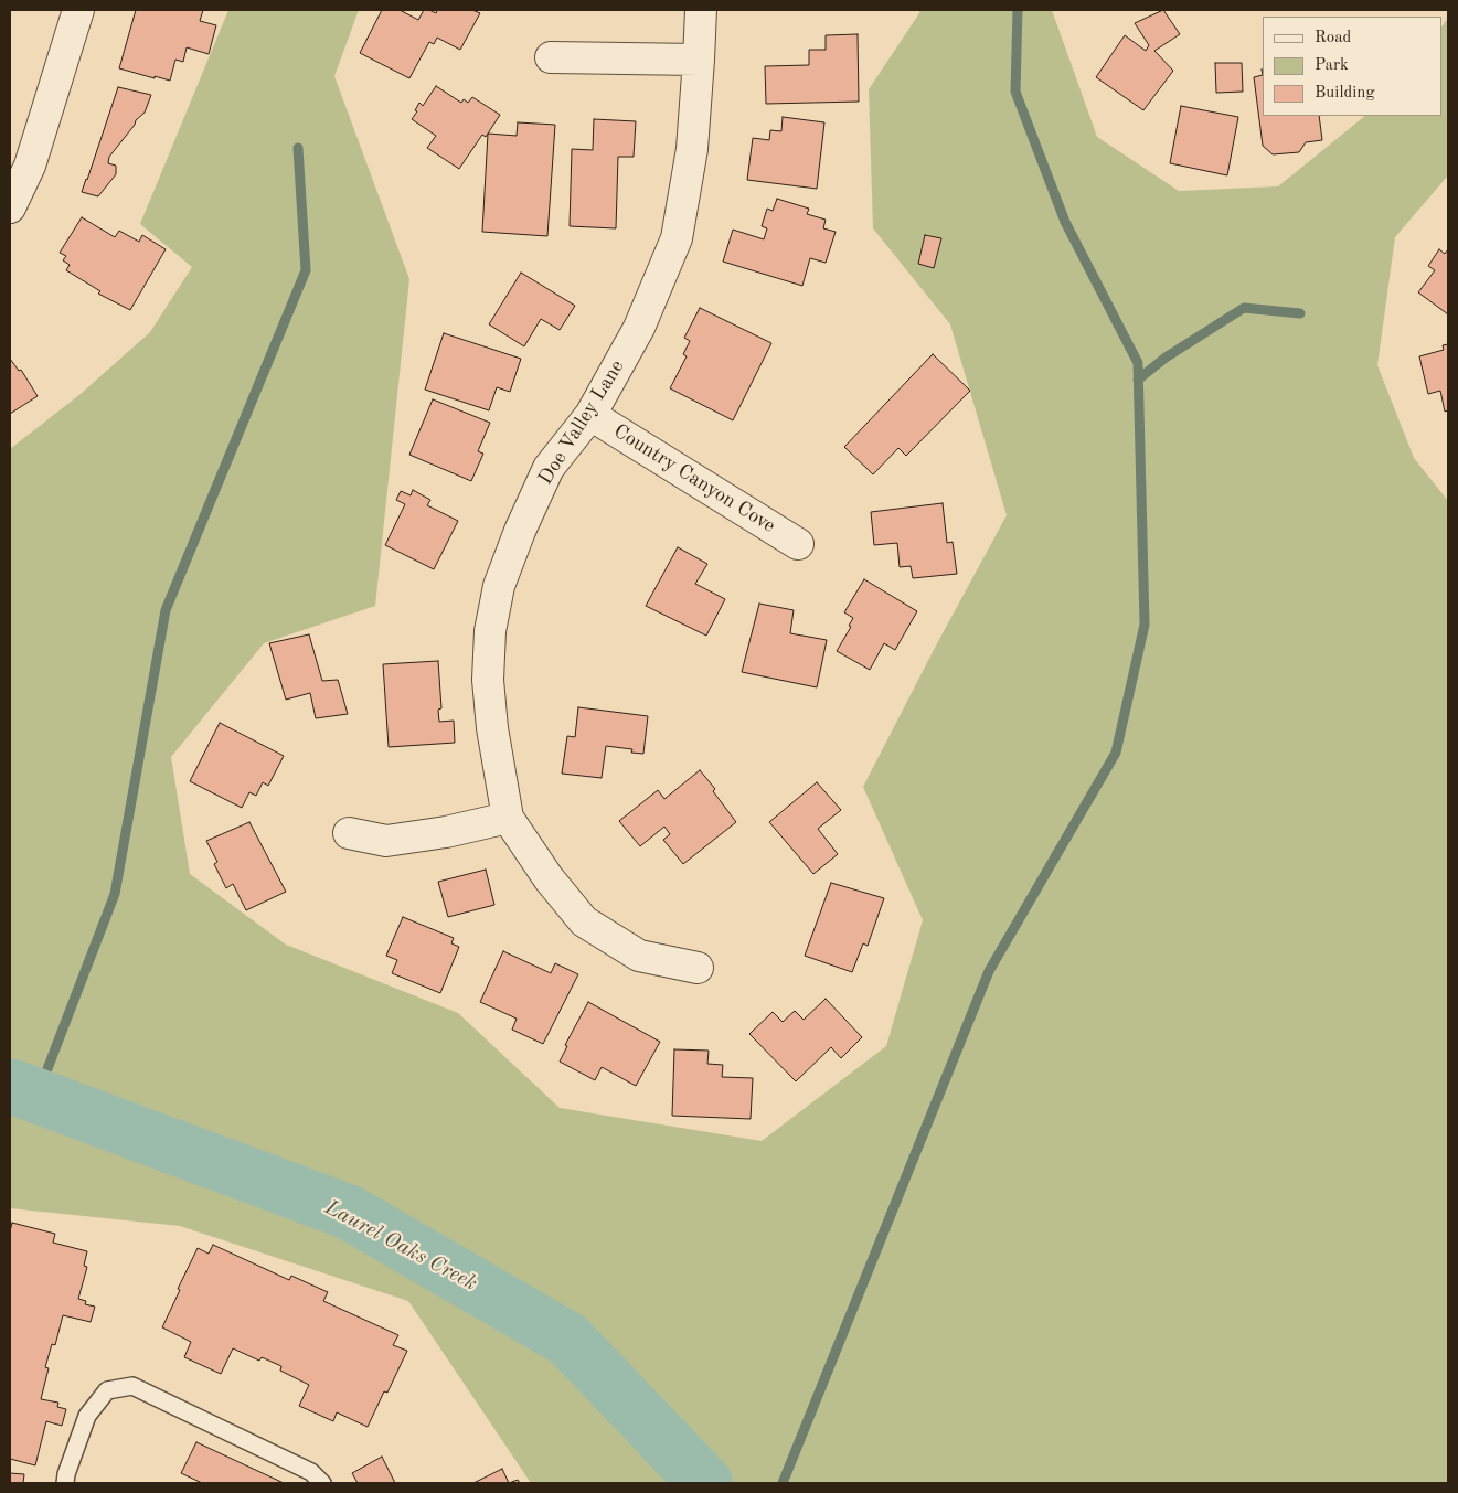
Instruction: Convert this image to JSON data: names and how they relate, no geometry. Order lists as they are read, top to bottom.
{
  "streets": {
    "street": ["Doe Valley Lane", "Country Canyon Cove"]
  },
  "crossings": [
    ["Doe Valley Lane", "Country Canyon Cove"]
  ],
  "water": ["Laurel Oaks Creek"],
  "legend": ["Road", "Park", "Building"]
}
